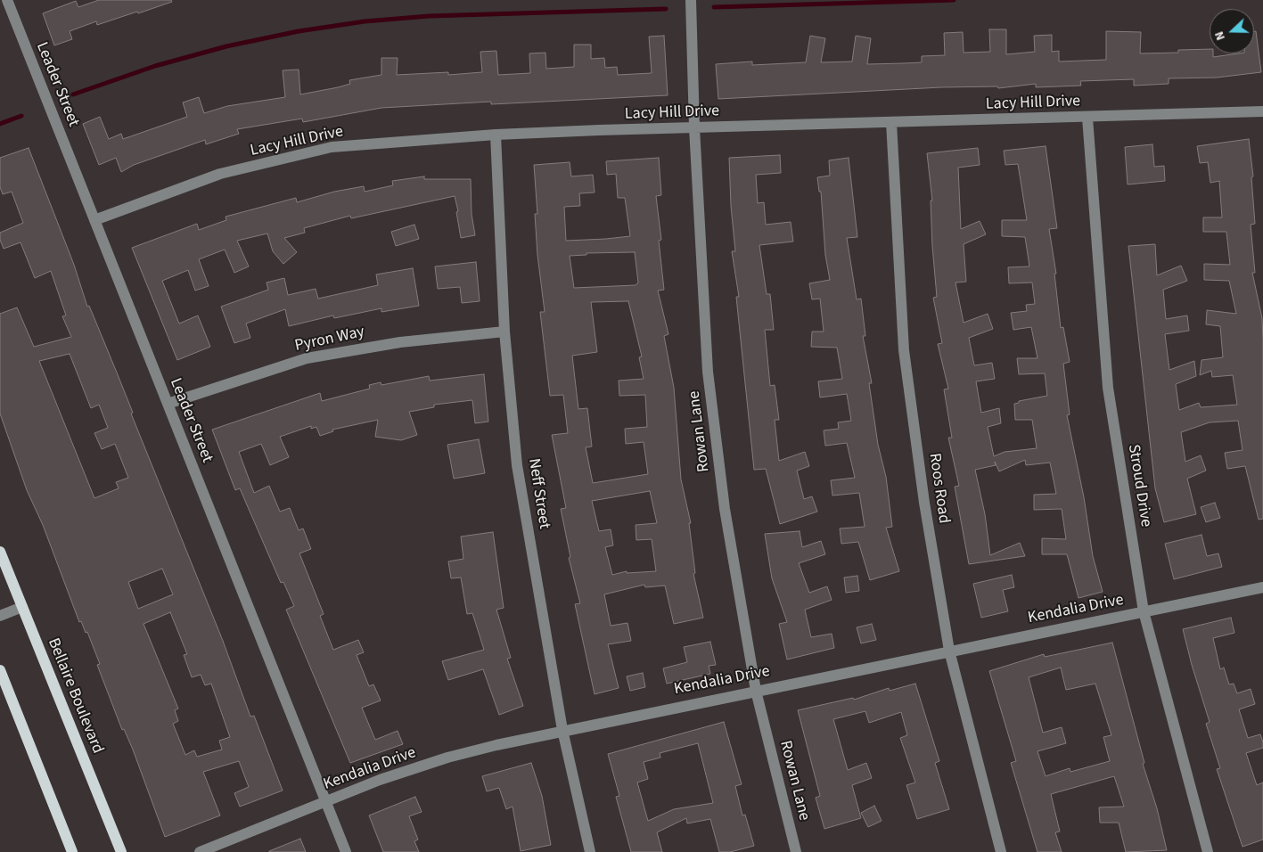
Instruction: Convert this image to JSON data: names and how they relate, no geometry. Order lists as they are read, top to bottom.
{
  "streets": {
    "main road": ["Bellaire Boulevard"],
    "street": [
      "Leader Street",
      "Lacy Hill Drive",
      "Pyron Way",
      "Rowan Lane",
      "Stroud Drive",
      "Roos Road",
      "Neff Street",
      "Kendalia Drive"
    ]
  },
  "crossings": [
    ["Leader Street", "Lacy Hill Drive"],
    ["Leader Street", "Pyron Way"],
    ["Leader Street", "Kendalia Drive"],
    ["Lacy Hill Drive", "Rowan Lane"],
    ["Lacy Hill Drive", "Stroud Drive"],
    ["Lacy Hill Drive", "Roos Road"],
    ["Lacy Hill Drive", "Neff Street"],
    ["Pyron Way", "Neff Street"],
    ["Rowan Lane", "Kendalia Drive"],
    ["Stroud Drive", "Kendalia Drive"],
    ["Roos Road", "Kendalia Drive"],
    ["Neff Street", "Kendalia Drive"]
  ],
  "north": "left"
}
